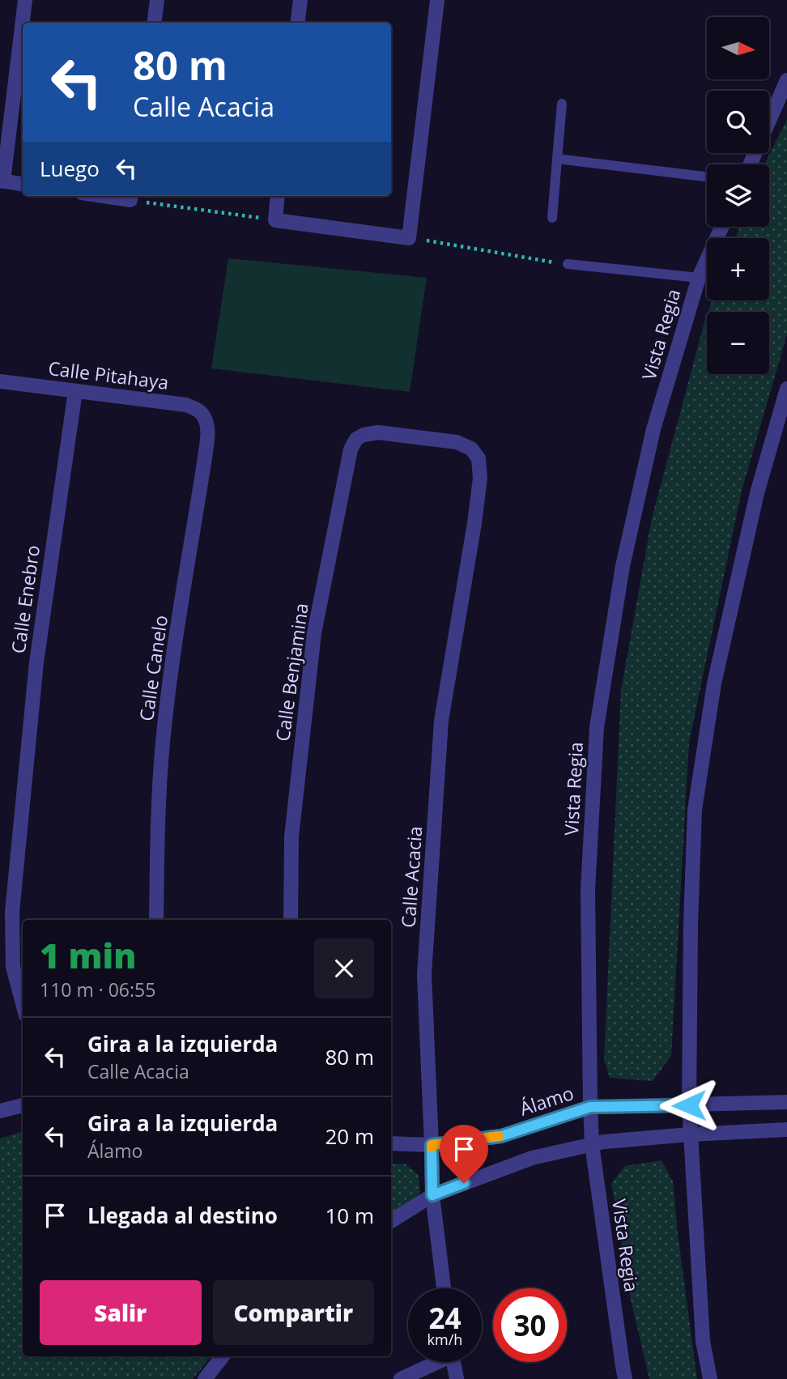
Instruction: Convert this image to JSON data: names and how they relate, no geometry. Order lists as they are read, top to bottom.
{
  "streets": {
    "street": [
      "Vista Regia",
      "Calle Pitahaya",
      "Calle Enebro",
      "Calle Canelo",
      "Calle Benjamina",
      "Calle Acacia",
      "Álamo"
    ]
  },
  "crossings": [
    ["Vista Regia", "Álamo"],
    ["Calle Pitahaya", "Calle Enebro"],
    ["Calle Pitahaya", "Calle Canelo"],
    ["Calle Benjamina", "Calle Acacia"],
    ["Calle Acacia", "Álamo"]
  ],
  "north": "right",
  "page": {
    "map_buttons": ["+", "−"],
    "turn": ["80 m", "Calle Acacia"],
    "then": "Luego",
    "heading": ["1 min", "110 m · 06:55"],
    "list": [
      {
        "name": "Gira a la izquierda",
        "note": "Calle Acacia",
        "value": "80 m"
      },
      {
        "name": "Gira a la izquierda",
        "note": "Álamo",
        "value": "20 m"
      },
      {
        "name": "Llegada al destino",
        "value": "10 m"
      }
    ],
    "buttons": ["Salir", "Compartir"],
    "speed": "24 km/h",
    "limit": "30"
  }
}
